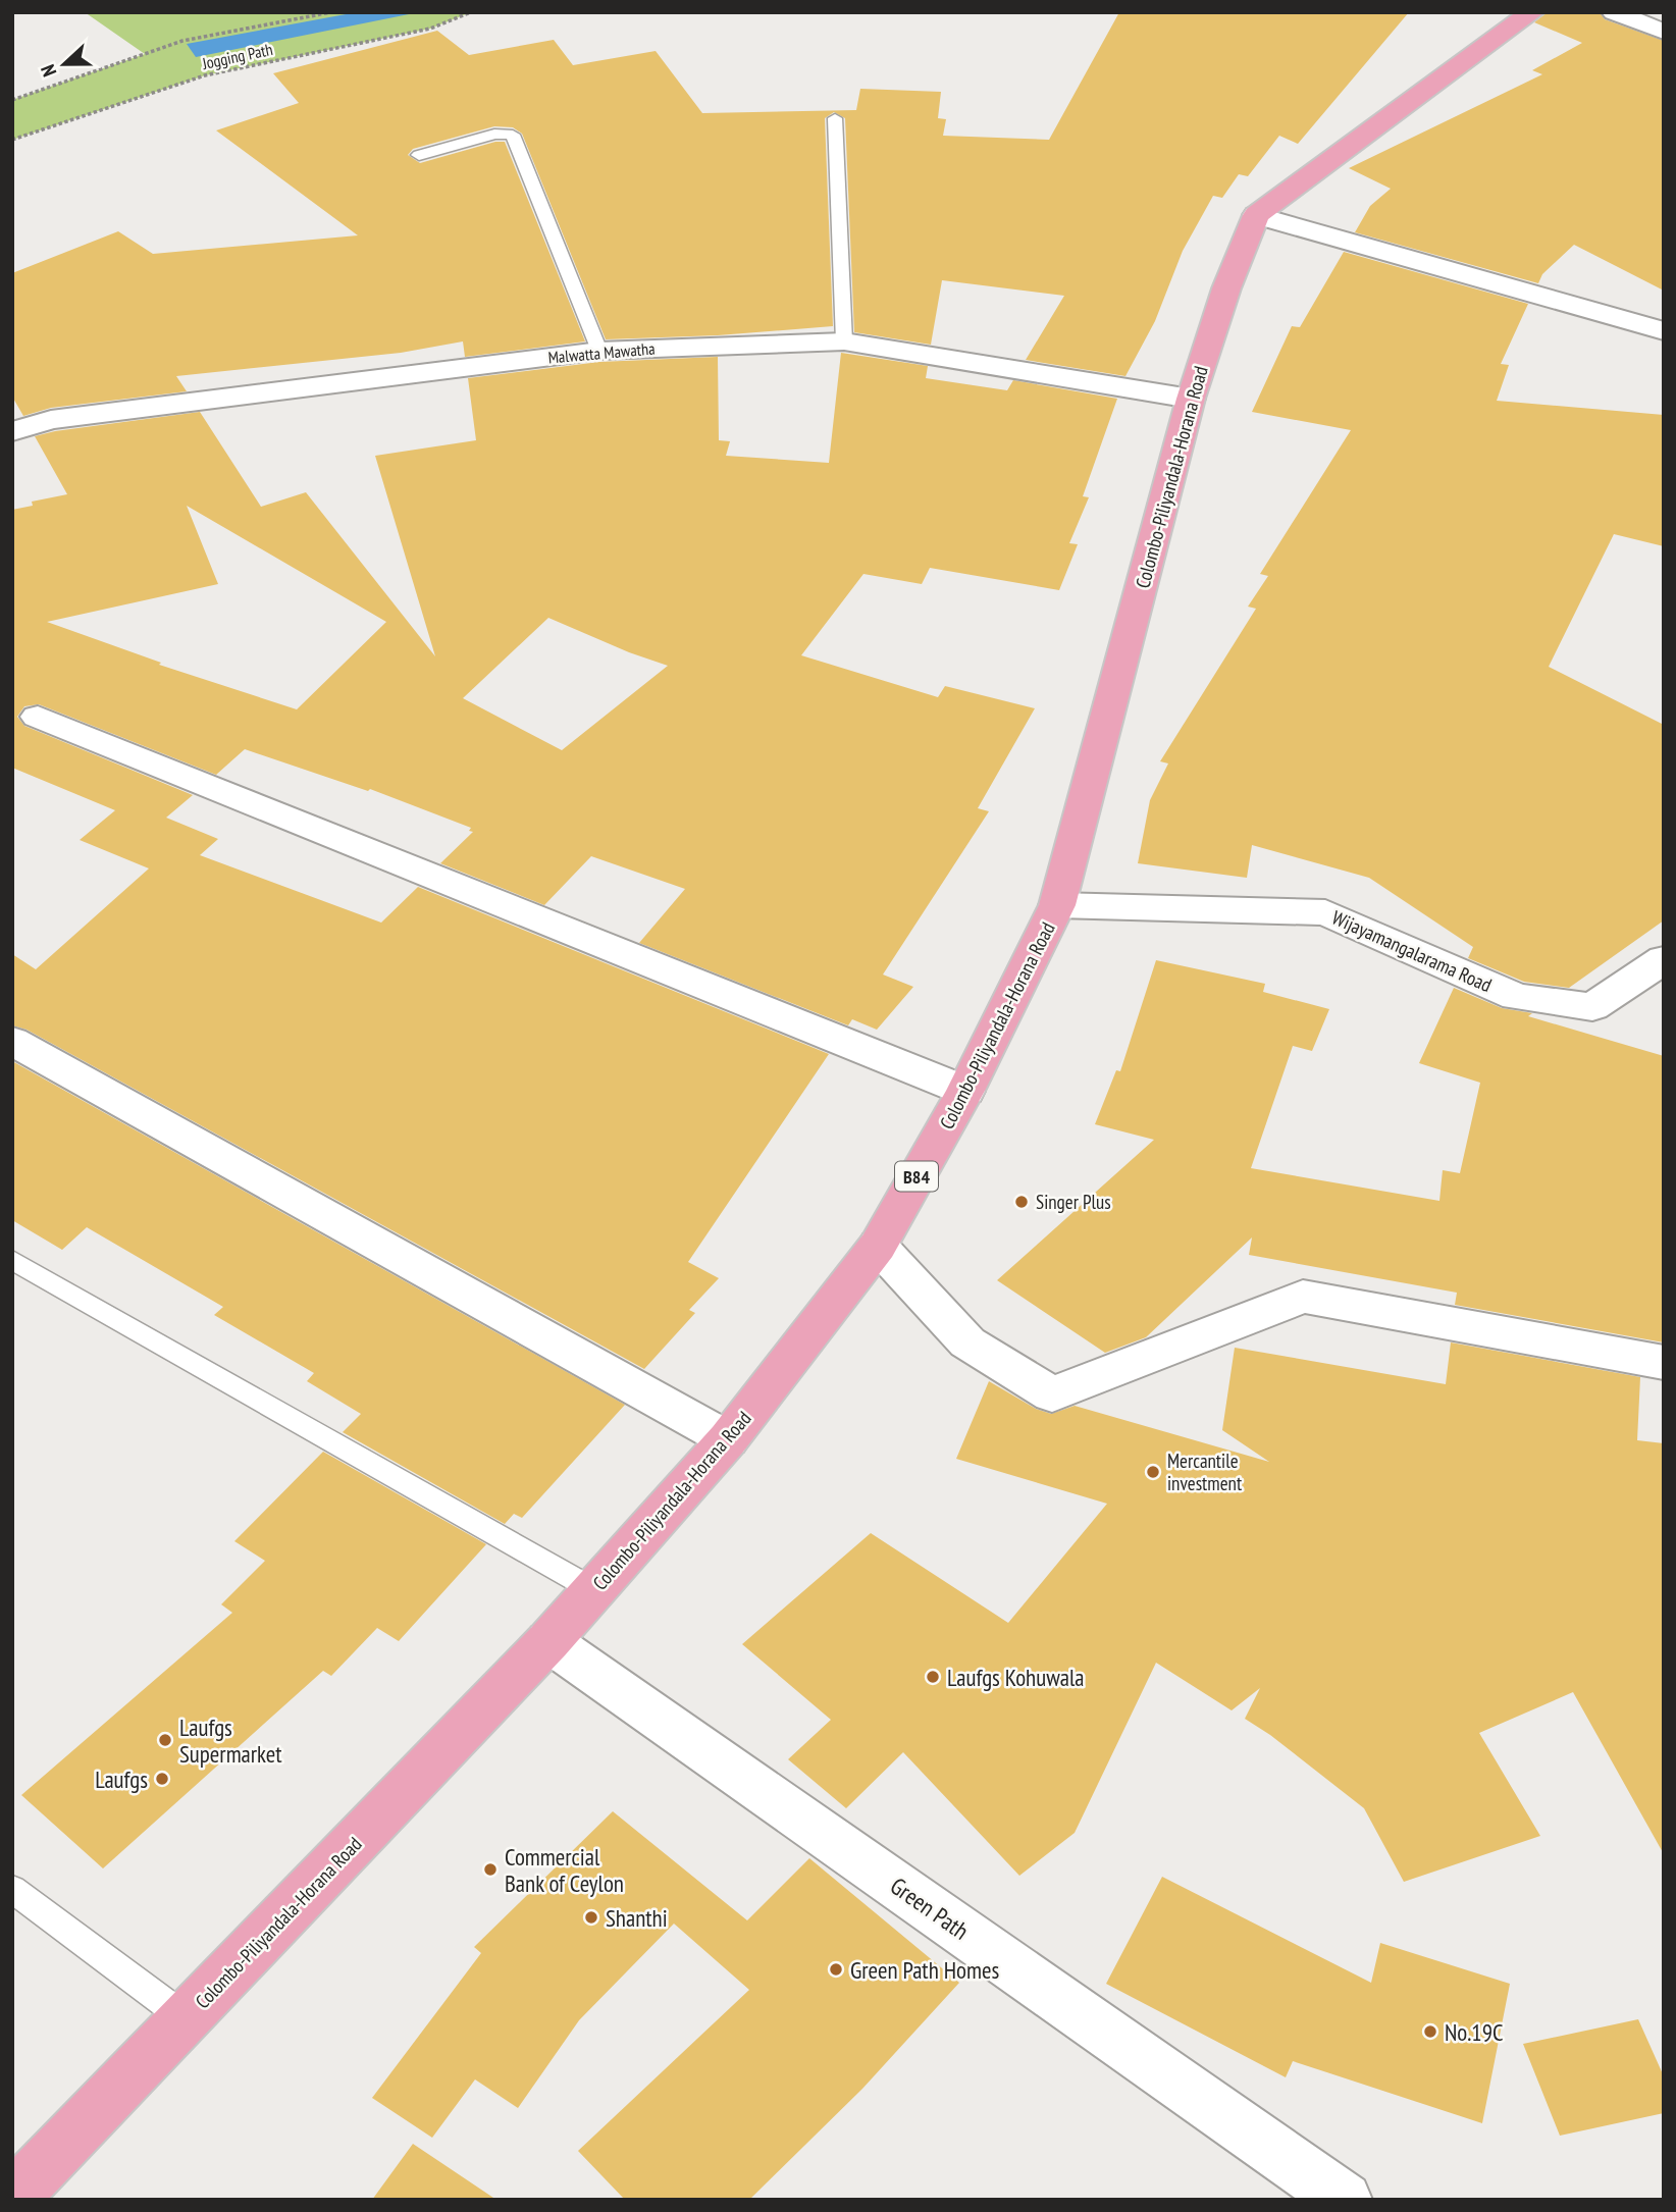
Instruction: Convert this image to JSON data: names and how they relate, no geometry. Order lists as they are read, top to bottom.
{
  "streets": {
    "main road": ["Colombo-Piliyandala-Horana Road", "B84"],
    "street": ["Malwatta Mawatha", "Wijayamangalarama Road", "Green Path"],
    "path": ["Jogging Path"]
  },
  "crossings": [
    ["Malwatta Mawatha", "Colombo-Piliyandala-Horana Road"],
    ["Colombo-Piliyandala-Horana Road", "Wijayamangalarama Road"],
    ["Colombo-Piliyandala-Horana Road", "Green Path"]
  ],
  "places": [
    "Singer Plus",
    "Mercantile investment",
    "Laufgs Kohuwala",
    "Laufgs Supermarket",
    "Laufgs",
    "Commercial Bank of Ceylon",
    "Shanthi",
    "Green Path Homes",
    "No.19C"
  ],
  "north": "left"
}
